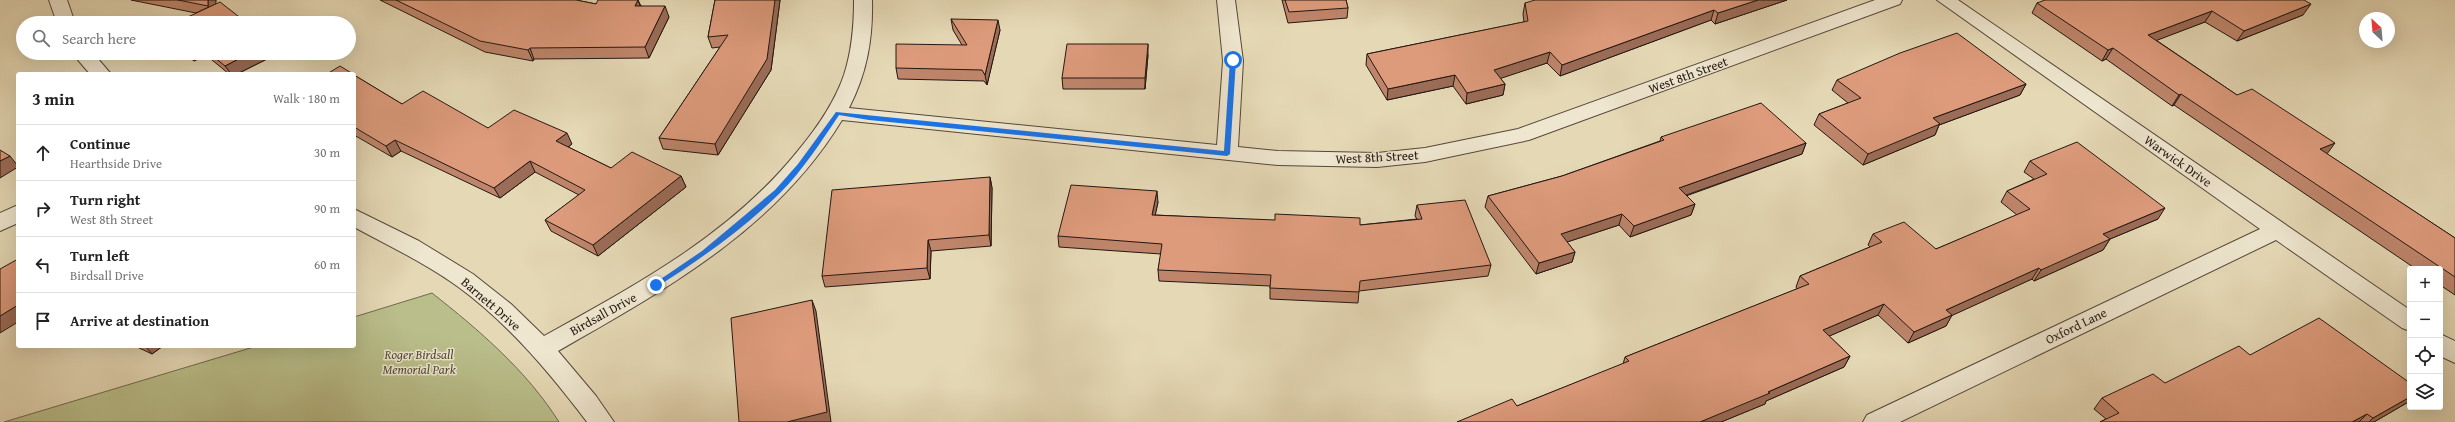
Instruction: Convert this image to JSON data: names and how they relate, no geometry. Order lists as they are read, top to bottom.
{
  "streets": {
    "street": [
      "West 8th Street",
      "Warwick Drive",
      "Barnett Drive",
      "Birdsall Drive",
      "Oxford Lane"
    ]
  },
  "crossings": [
    ["West 8th Street", "Birdsall Drive"],
    ["Warwick Drive", "Oxford Lane"],
    ["Barnett Drive", "Birdsall Drive"]
  ],
  "parks": ["Roger Birdsall Memorial Park"],
  "north": "top left",
  "page": {
    "search": "Search here",
    "heading": ["3 min", "Walk · 180 m"],
    "list": [
      ["Continue", "Hearthside Drive", "30 m"],
      ["Turn right", "West 8th Street", "90 m"],
      ["Turn left", "Birdsall Drive", "60 m"],
      "Arrive at destination"
    ],
    "map_buttons": ["+", "−"]
  }
}
